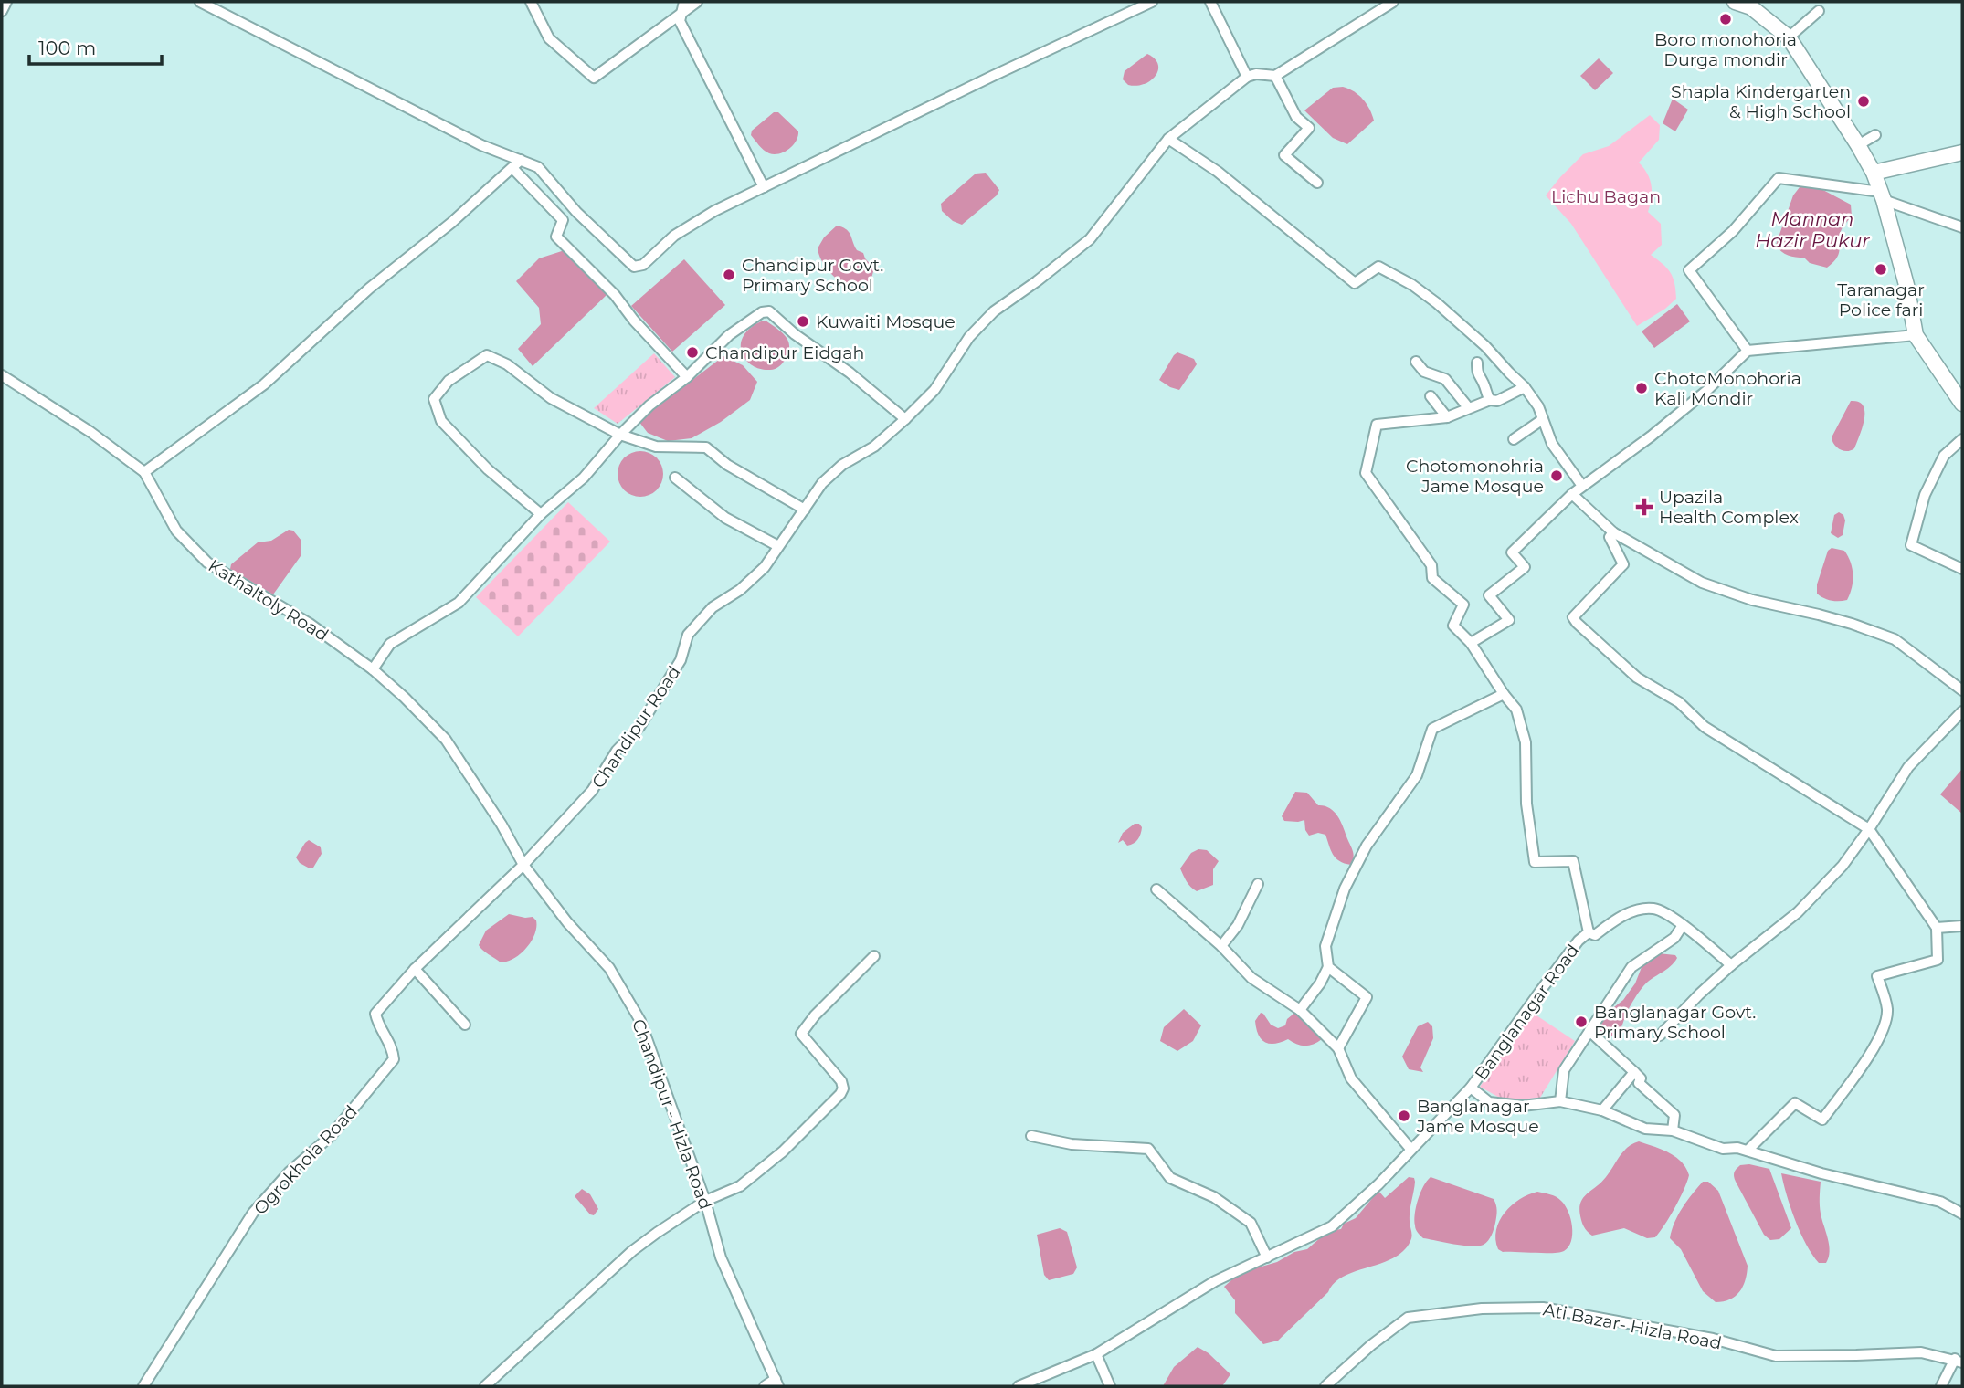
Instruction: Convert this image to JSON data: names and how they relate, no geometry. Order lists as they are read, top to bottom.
{
  "streets": {
    "street": [
      "Kathaltoly Road",
      "Chandipur Road",
      "Banglanagar Road",
      "Chandipur - Hizla Road",
      "Ogrokhola Road",
      "Ati Bazar- Hizla Road"
    ]
  },
  "crossings": [
    ["Kathaltoly Road", "Chandipur Road"],
    ["Kathaltoly Road", "Chandipur - Hizla Road"],
    ["Kathaltoly Road", "Ogrokhola Road"],
    ["Chandipur Road", "Chandipur - Hizla Road"],
    ["Chandipur Road", "Ogrokhola Road"],
    ["Chandipur - Hizla Road", "Ogrokhola Road"]
  ],
  "water": ["Mannan Hazir Pukur"],
  "parks": ["Lichu Bagan"],
  "places": {
    "other": [
      "Boro monohoria Durga mondir",
      "Shapla Kindergarten & High School",
      "Taranagar Police fari",
      "Chandipur Govt. Primary School",
      "Kuwaiti Mosque",
      "Chandipur Eidgah",
      "ChotoMonohoria Kali Mondir",
      "Chotomonohria Jame Mosque",
      "Banglanagar Govt. Primary School",
      "Banglanagar Jame Mosque"
    ],
    "health": ["Upazila Health Complex"]
  },
  "scale_bar": "100 m"
}
